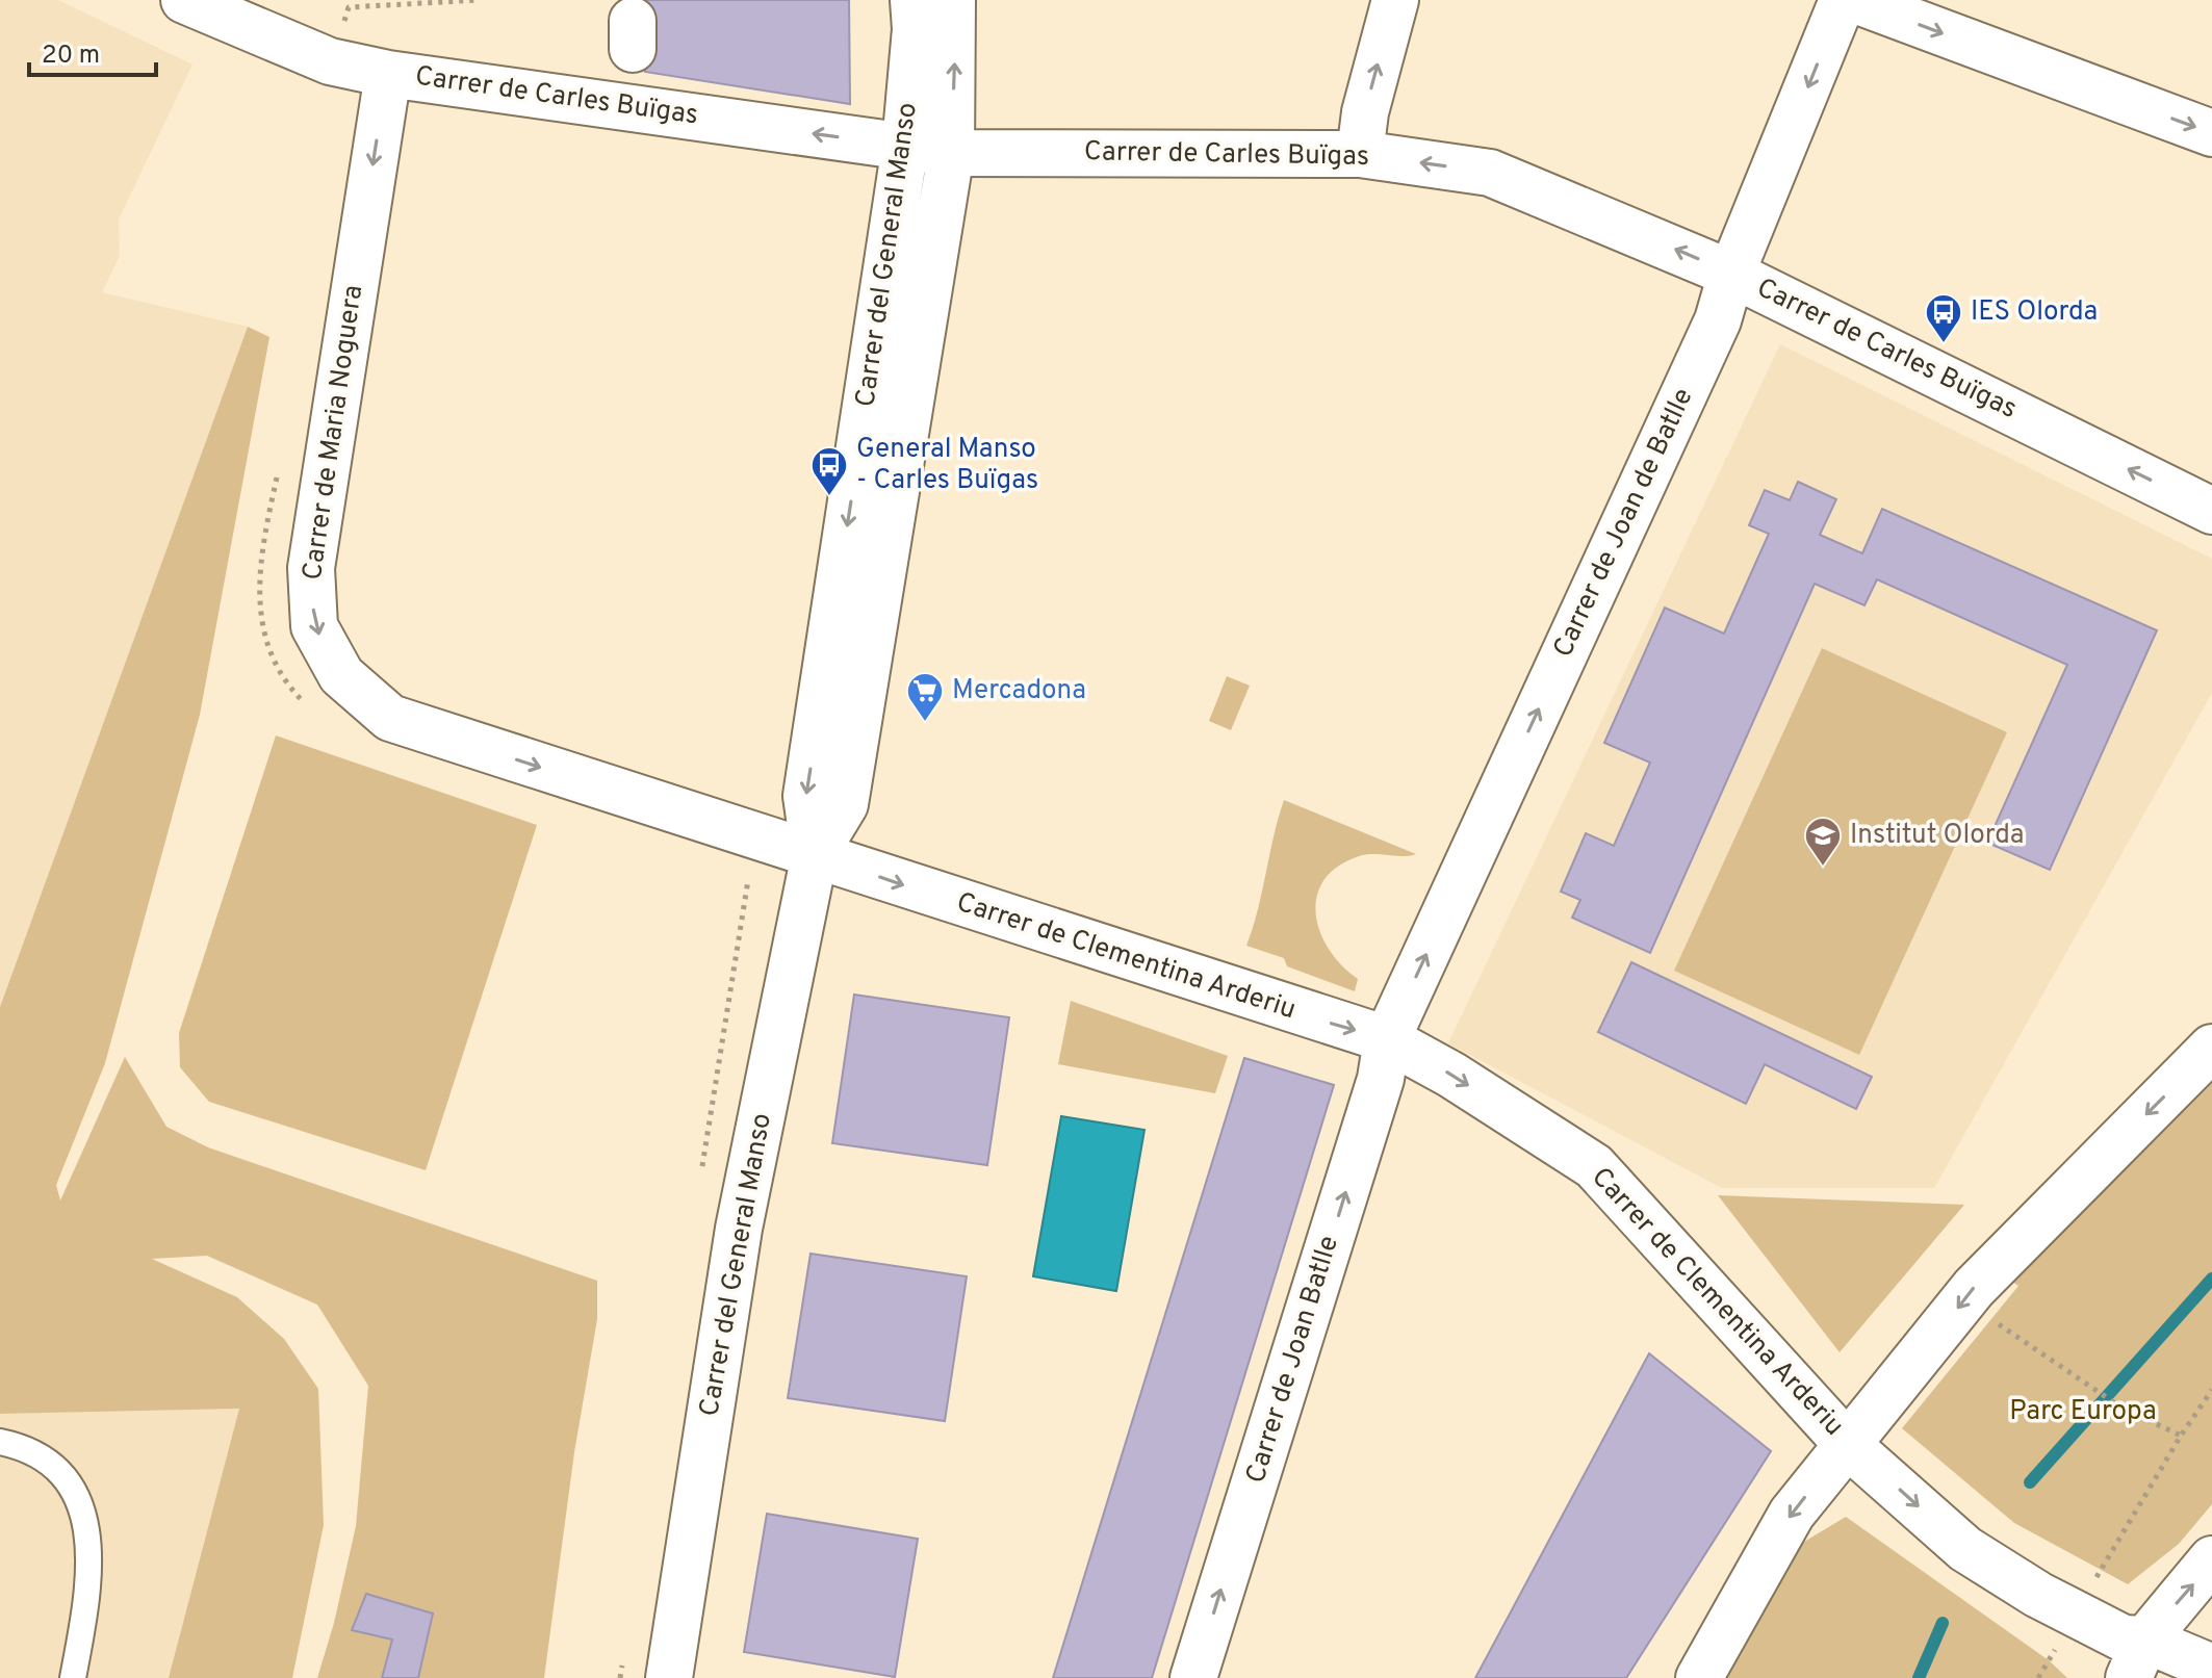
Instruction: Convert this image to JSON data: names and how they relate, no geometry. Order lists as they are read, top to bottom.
{
  "streets": {
    "street": [
      "Carrer de Carles Buïgas",
      "Carrer del General Manso",
      "Carrer de Maria Noguera",
      "Carrer de Joan de Batlle",
      "Carrer de Clementina Arderiu",
      "Carrer de Joan Batlle"
    ]
  },
  "crossings": [
    ["Carrer de Carles Buïgas", "Carrer del General Manso"],
    ["Carrer de Carles Buïgas", "Carrer de Maria Noguera"],
    ["Carrer de Carles Buïgas", "Carrer de Joan de Batlle"],
    ["Carrer del General Manso", "Carrer de Maria Noguera"],
    ["Carrer del General Manso", "Carrer de Clementina Arderiu"],
    ["Carrer de Maria Noguera", "Carrer de Clementina Arderiu"],
    ["Carrer de Joan de Batlle", "Carrer de Clementina Arderiu"],
    ["Carrer de Joan de Batlle", "Carrer de Joan Batlle"],
    ["Carrer de Clementina Arderiu", "Carrer de Joan Batlle"]
  ],
  "one_way": ["Carrer de Carles Buïgas", "Carrer de Clementina Arderiu", "Carrer de Joan Batlle"],
  "parks": ["Parc Europa"],
  "places": {
    "bus stop": ["IES Olorda", "General Manso - Carles Buïgas"],
    "supermarket": ["Mercadona"],
    "school or university": ["Institut Olorda"]
  },
  "scale_bar": "20 m"
}
